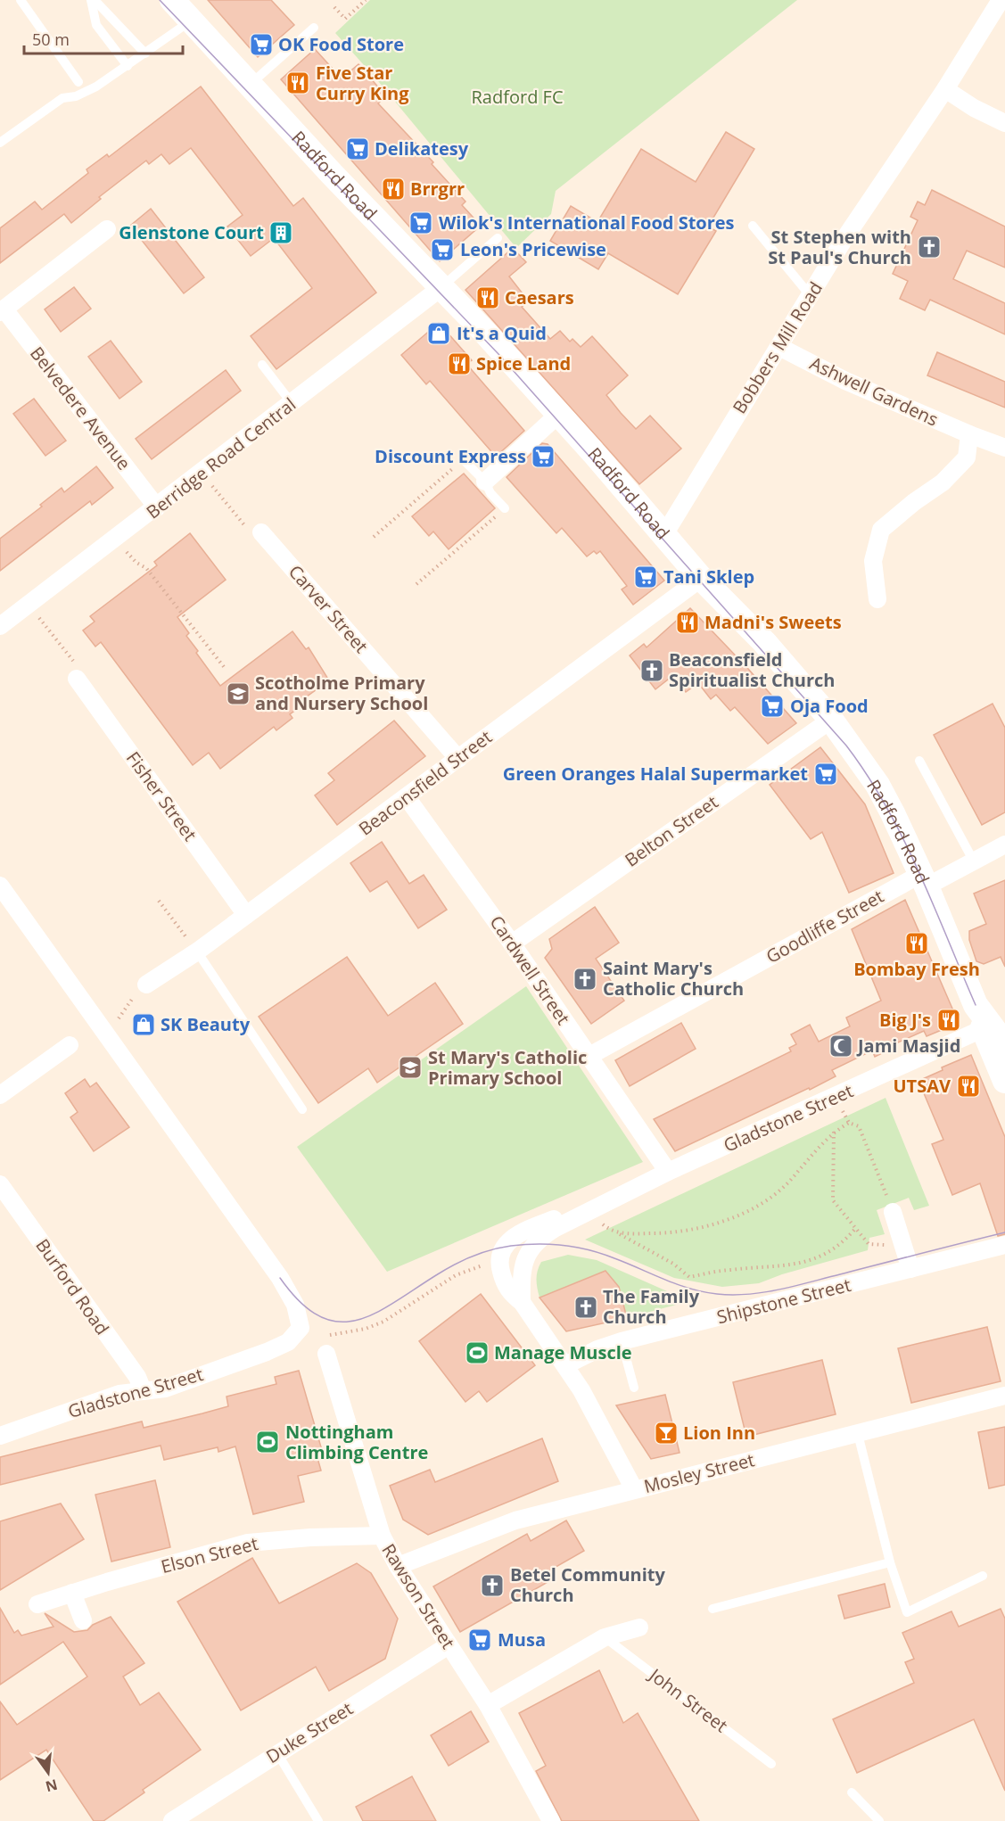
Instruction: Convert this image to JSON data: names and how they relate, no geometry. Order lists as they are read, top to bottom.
{
  "streets": {
    "street": [
      "Radford Road",
      "Bobbers Mill Road",
      "Ashwell Gardens",
      "Belvedere Avenue",
      "Berridge Road Central",
      "Carver Street",
      "Beaconsfield Street",
      "Fisher Street",
      "Belton Street",
      "Goodliffe Street",
      "Cardwell Street",
      "Gladstone Street",
      "Burford Road",
      "Shipstone Street",
      "Mosley Street",
      "Elson Street",
      "Rawson Street",
      "Duke Street"
    ],
    "lane": ["John Street"]
  },
  "crossings": [
    ["Radford Road", "Bobbers Mill Road"],
    ["Radford Road", "Berridge Road Central"],
    ["Radford Road", "Beaconsfield Street"],
    ["Radford Road", "Belton Street"],
    ["Radford Road", "Goodliffe Street"],
    ["Radford Road", "Gladstone Street"],
    ["Bobbers Mill Road", "Ashwell Gardens"],
    ["Belvedere Avenue", "Berridge Road Central"],
    ["Carver Street", "Beaconsfield Street"],
    ["Beaconsfield Street", "Fisher Street"],
    ["Beaconsfield Street", "Cardwell Street"],
    ["Belton Street", "Cardwell Street"],
    ["Goodliffe Street", "Cardwell Street"],
    ["Cardwell Street", "Gladstone Street"],
    ["Gladstone Street", "Burford Road"],
    ["Mosley Street", "Rawson Street"],
    ["Elson Street", "Rawson Street"],
    ["Rawson Street", "Duke Street"]
  ],
  "parks": ["Radford FC"],
  "places": {
    "supermarket": [
      "OK Food Store",
      "Delikatesy",
      "Wilok's International Food Stores",
      "Leon's Pricewise",
      "Discount Express",
      "Tani Sklep",
      "Oja Food",
      "Green Oranges Halal Supermarket",
      "Musa"
    ],
    "restaurant": [
      "Five Star Curry King",
      "Brrgrr",
      "Caesars",
      "Spice Land",
      "Madni's Sweets",
      "Bombay Fresh",
      "Big J's",
      "UTSAV"
    ],
    "building": ["Glenstone Court"],
    "church": [
      "St Stephen with St Paul's Church",
      "Beaconsfield Spiritualist Church",
      "Saint Mary's Catholic Church",
      "The Family Church",
      "Betel Community Church"
    ],
    "shop": ["It's a Quid", "SK Beauty"],
    "school or university": ["Scotholme Primary and Nursery School", "St Mary's Catholic Primary School"],
    "mosque": ["Jami Masjid"],
    "sports": ["Manage Muscle", "Nottingham Climbing Centre"],
    "bar": ["Lion Inn"]
  },
  "scale_bar": "50 m",
  "north": "bottom"
}
